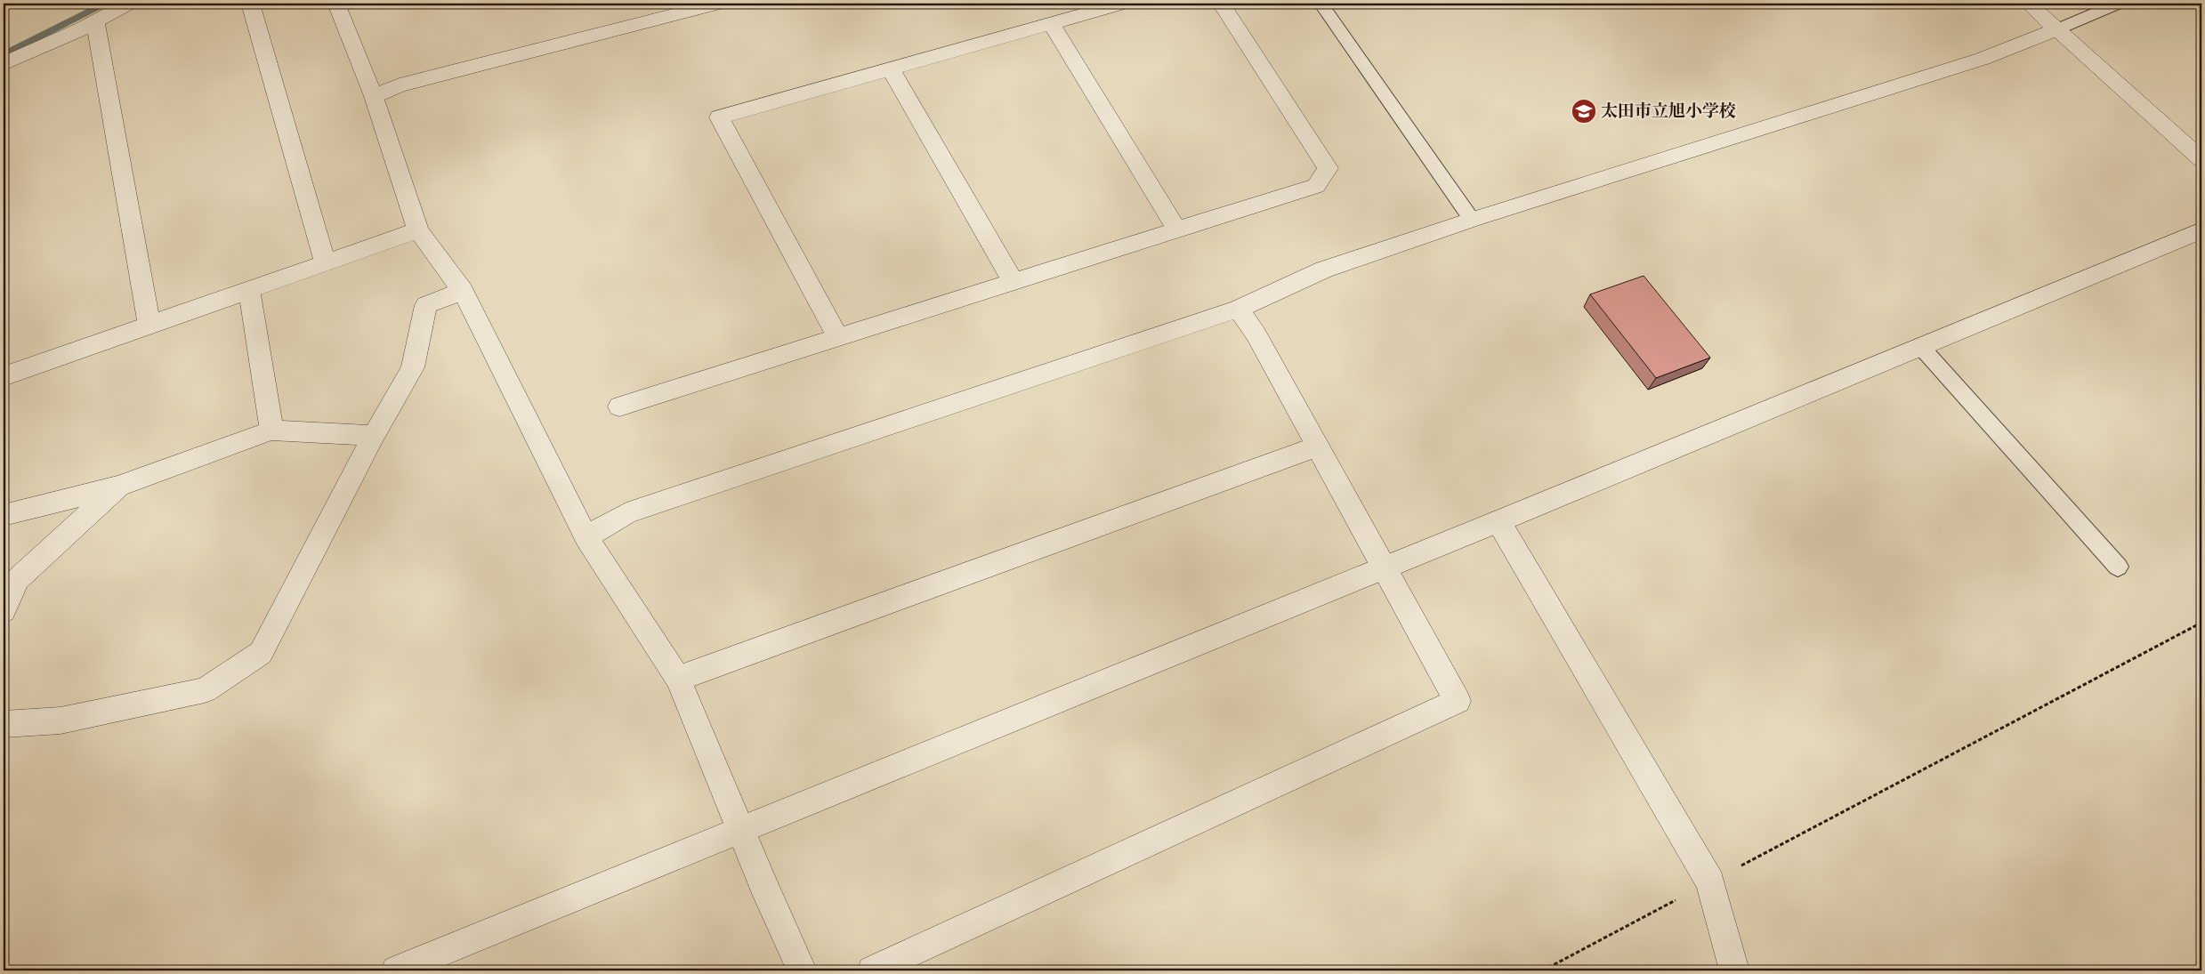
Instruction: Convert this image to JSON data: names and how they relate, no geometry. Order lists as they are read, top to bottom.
{
  "places": {
    "school or university": ["太田市立旭小学校"]
  }
}
